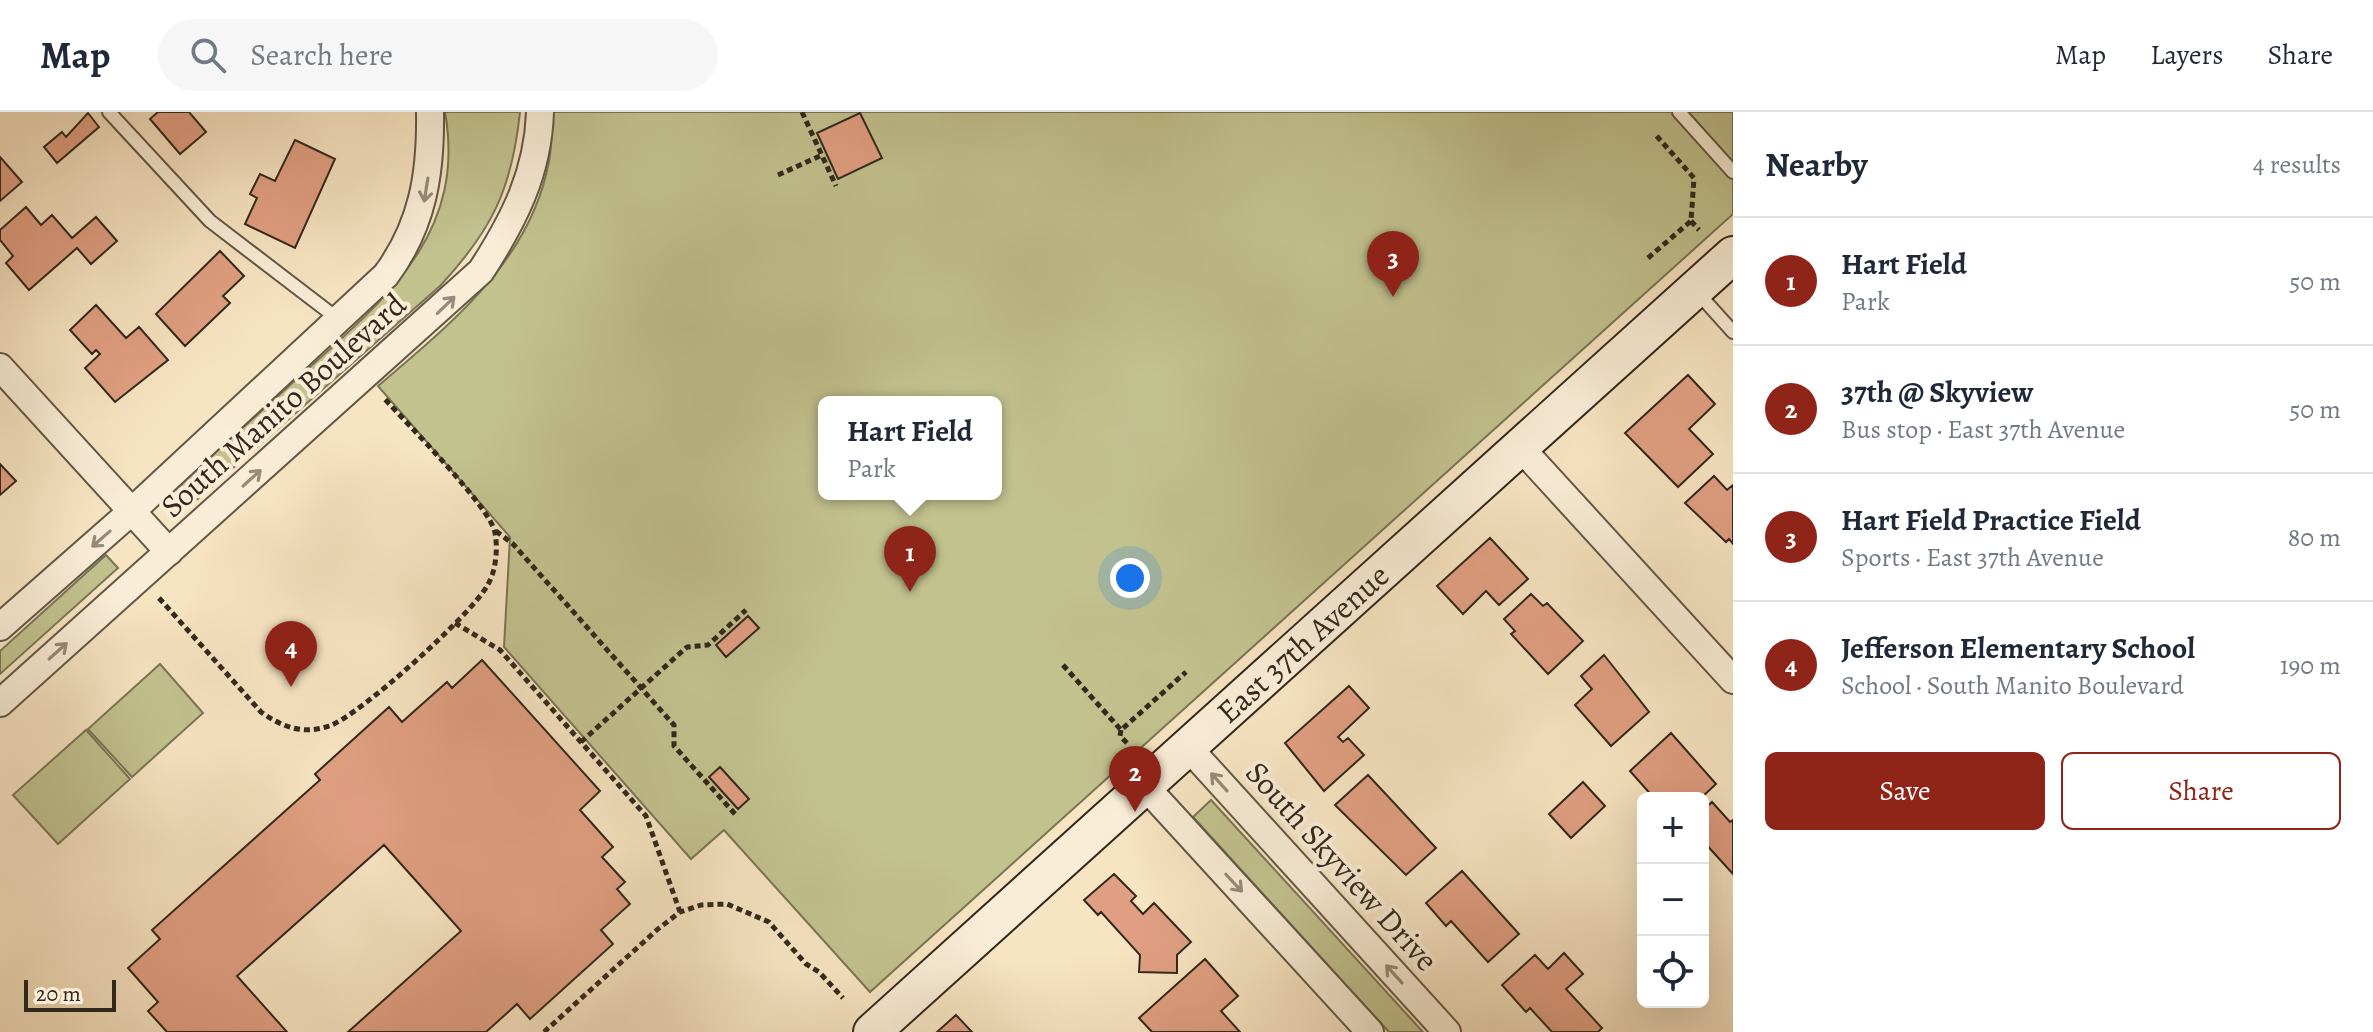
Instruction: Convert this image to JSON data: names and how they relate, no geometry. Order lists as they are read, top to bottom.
{
  "streets": {
    "street": ["South Manito Boulevard", "East 37th Avenue", "South Skyview Drive"]
  },
  "crossings": [
    ["East 37th Avenue", "South Skyview Drive"]
  ],
  "scale_bar": "20 m",
  "page": {
    "header": "Map",
    "search": "Search here",
    "nav": ["Map", "Layers", "Share"],
    "heading": ["Nearby", "4 results"],
    "list": [
      {
        "mark": "1",
        "name": "Hart Field",
        "note": "Park",
        "value": "50 m"
      },
      {
        "mark": "2",
        "name": "37th @ Skyview",
        "note": "Bus stop · East 37th Avenue",
        "value": "50 m"
      },
      {
        "mark": "3",
        "name": "Hart Field Practice Field",
        "note": "Sports · East 37th Avenue",
        "value": "80 m"
      },
      {
        "mark": "4",
        "name": "Jefferson Elementary School",
        "note": "School · South Manito Boulevard",
        "value": "190 m"
      }
    ],
    "pins": [
      "3",
      "1",
      "4",
      "2"
    ],
    "popup": ["Hart Field", "Park"],
    "buttons": ["Save", "Share"],
    "map_buttons": ["+", "−"],
    "scale": "20 m"
  }
}
